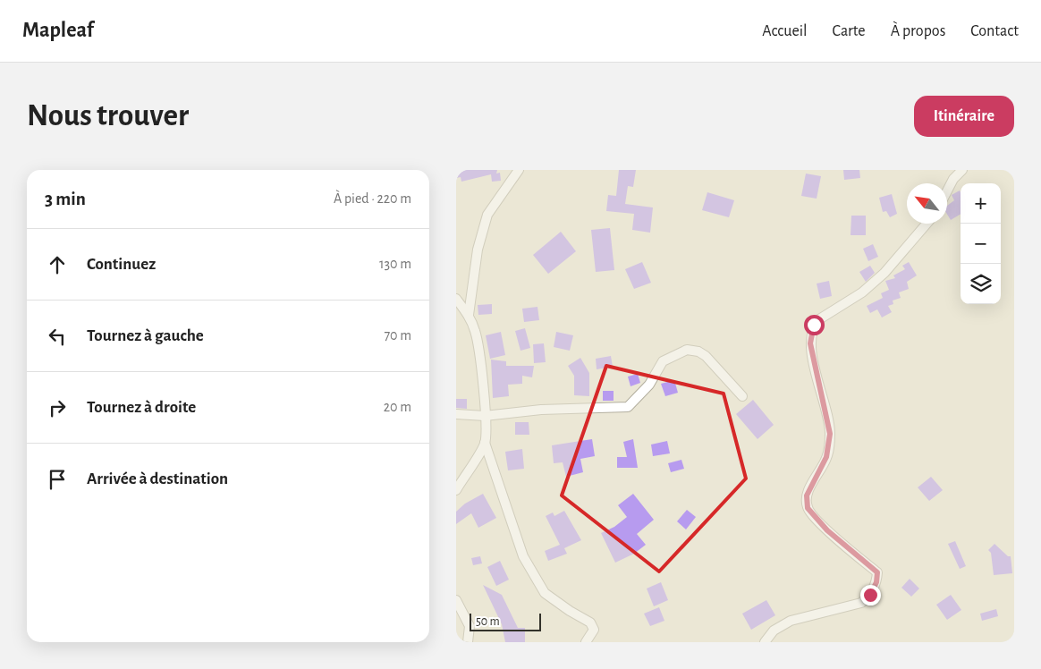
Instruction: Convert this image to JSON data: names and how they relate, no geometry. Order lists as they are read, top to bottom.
{
  "scale_bar": "50 m",
  "north": "top left",
  "page": {
    "header": "Mapleaf",
    "nav": [
      "Accueil",
      "Carte",
      "À propos",
      "Contact"
    ],
    "buttons": "Itinéraire",
    "title": "Nous trouver",
    "heading": ["3 min", "À pied · 220 m"],
    "map_buttons": ["+", "−"],
    "list": [
      ["Continuez", "130 m"],
      ["Tournez à gauche", "70 m"],
      ["Tournez à droite", "20 m"],
      "Arrivée à destination"
    ],
    "scale": "50 m"
  }
}
